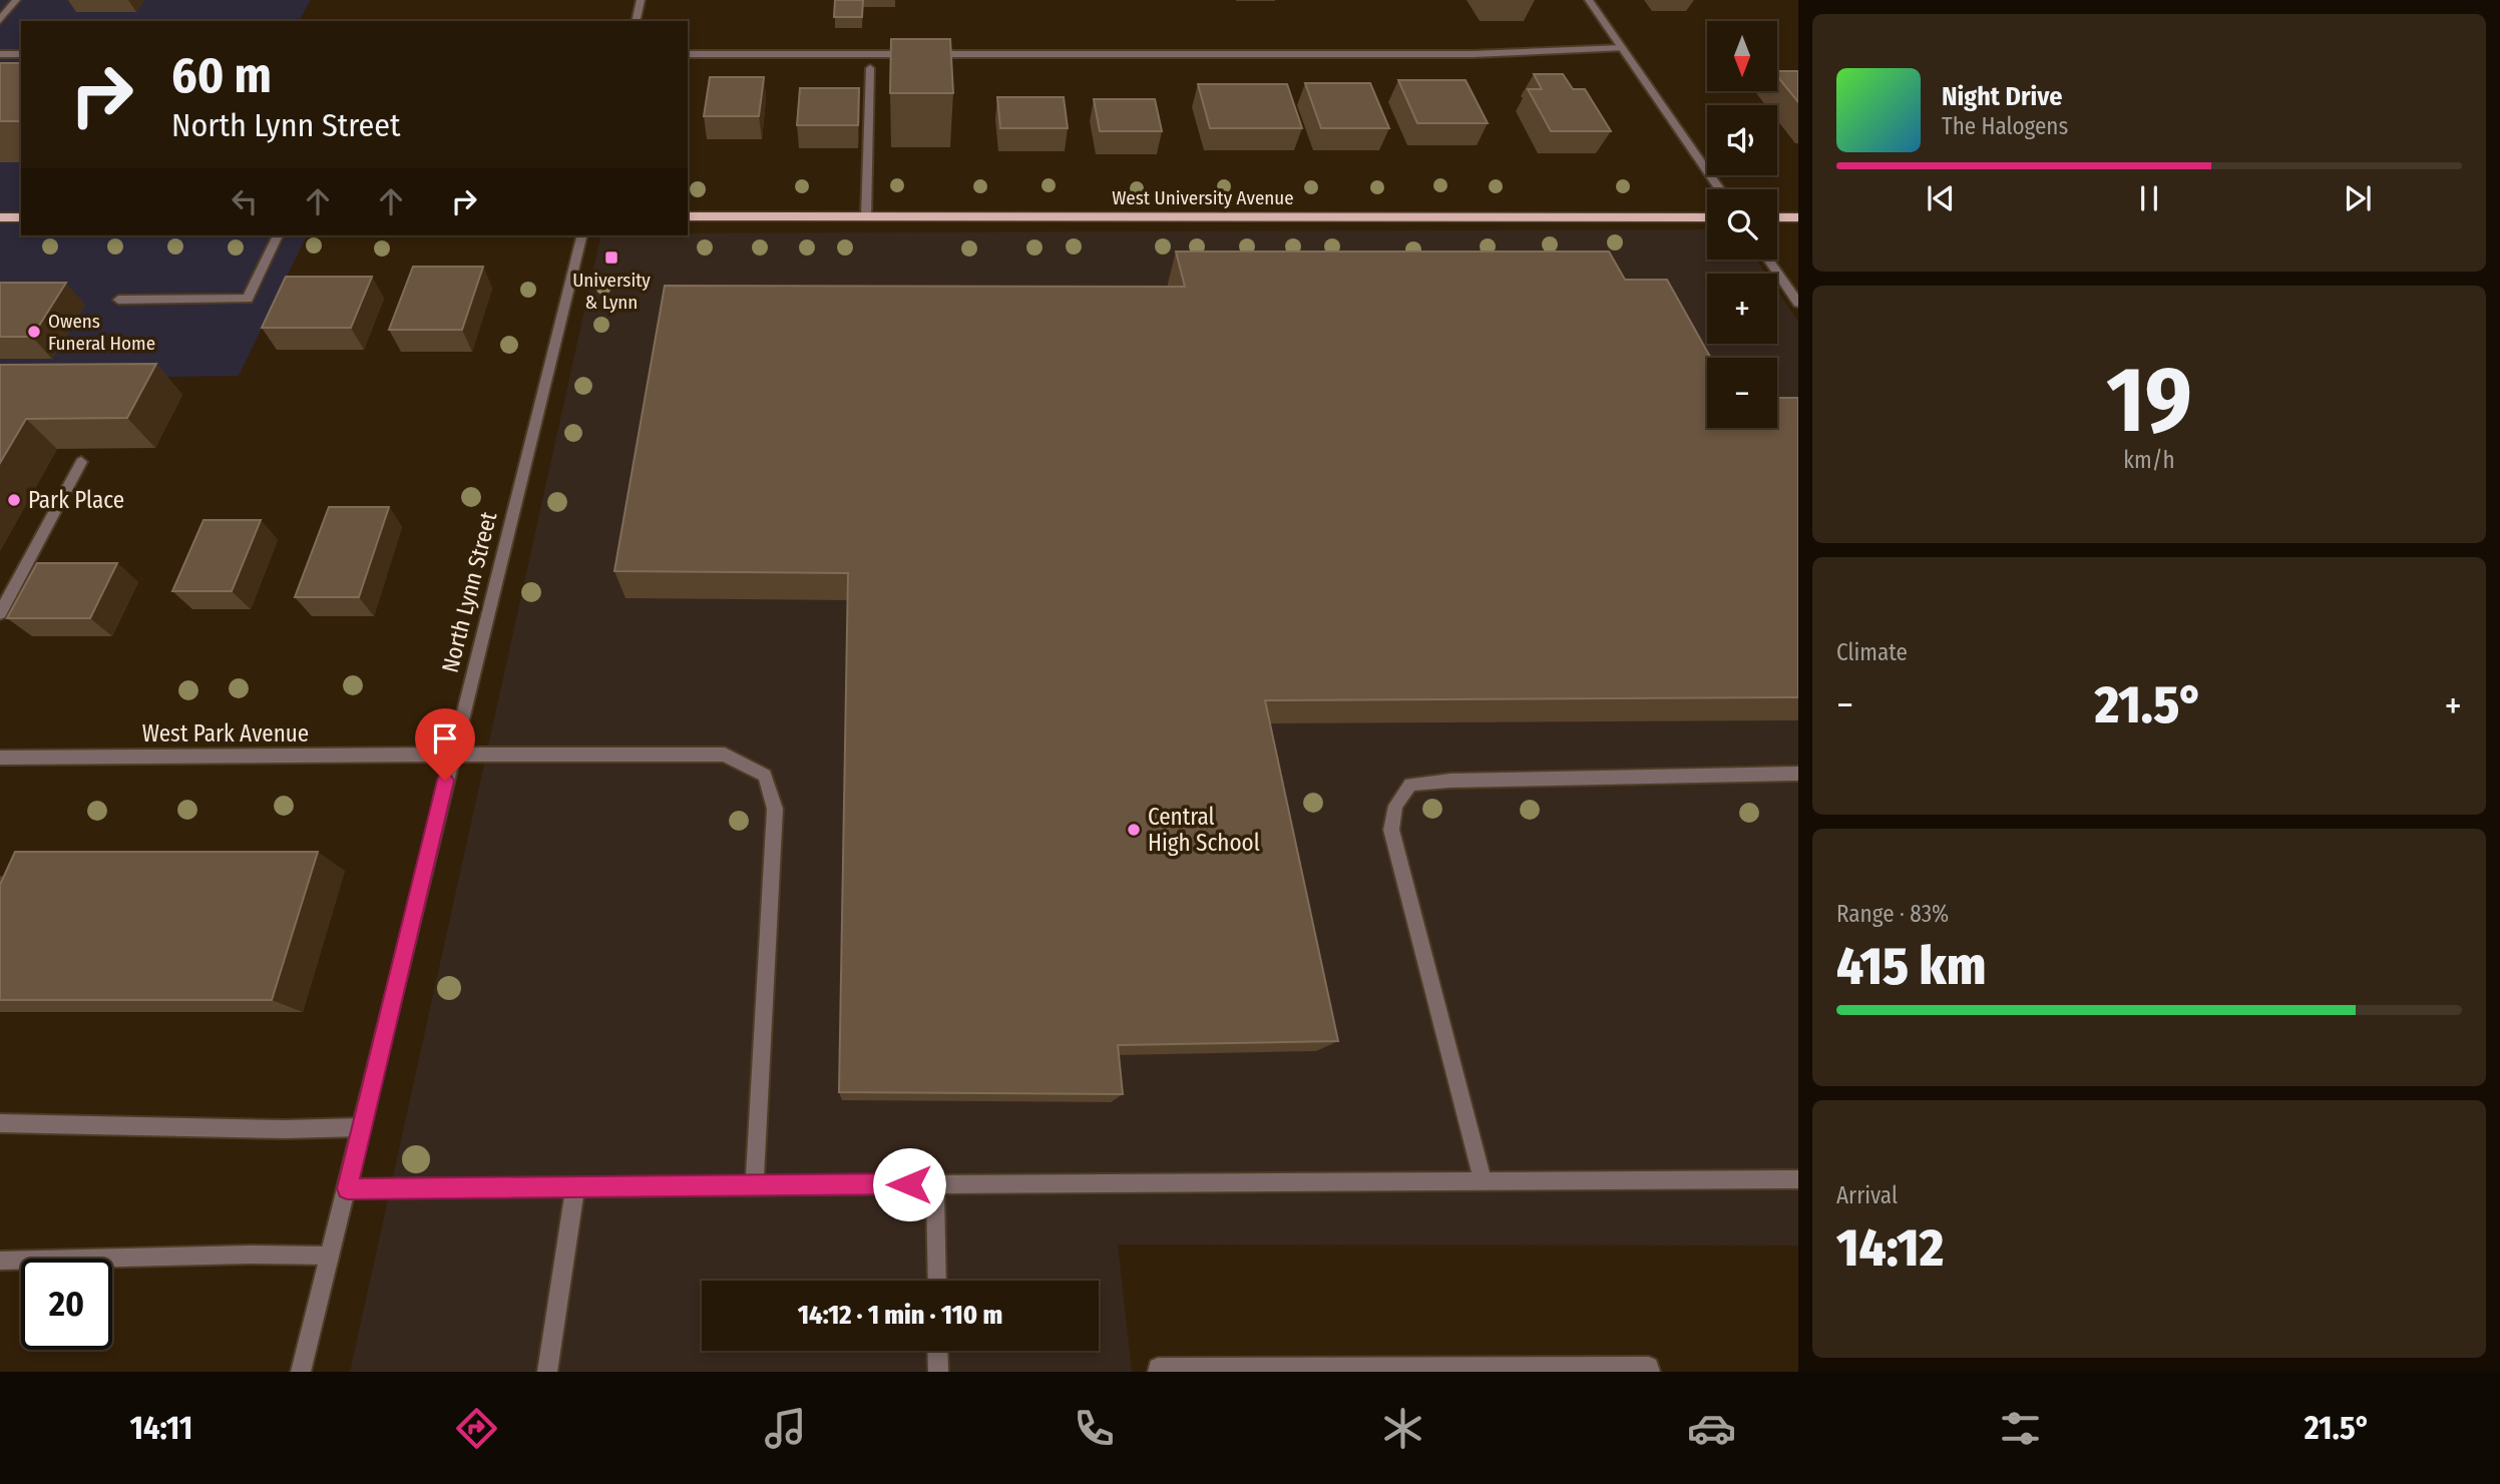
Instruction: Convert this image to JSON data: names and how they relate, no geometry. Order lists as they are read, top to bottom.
{
  "streets": {
    "main road": ["West University Avenue"],
    "street": ["North Lynn Street", "West Park Avenue"]
  },
  "crossings": [
    ["North Lynn Street", "West Park Avenue"]
  ],
  "places": {
    "transit": ["University & Lynn"],
    "other": ["Owens Funeral Home", "Park Place", "Central High School"]
  },
  "north": "bottom",
  "page": {
    "map_buttons": ["+", "−"],
    "turn": ["60 m", "North Lynn Street"],
    "song": ["Night Drive", "The Halogens"],
    "tile": [
      ["19", "km/h"],
      "Climate",
      ["Range · 83%", "415 km"],
      ["Arrival", "14:12"]
    ],
    "heat": ["−", "21.5°", "+"],
    "limit": "20",
    "trip": "14:12 · 1 min · 110 m",
    "tabs": ["14:11", "21.5°"]
  }
}
